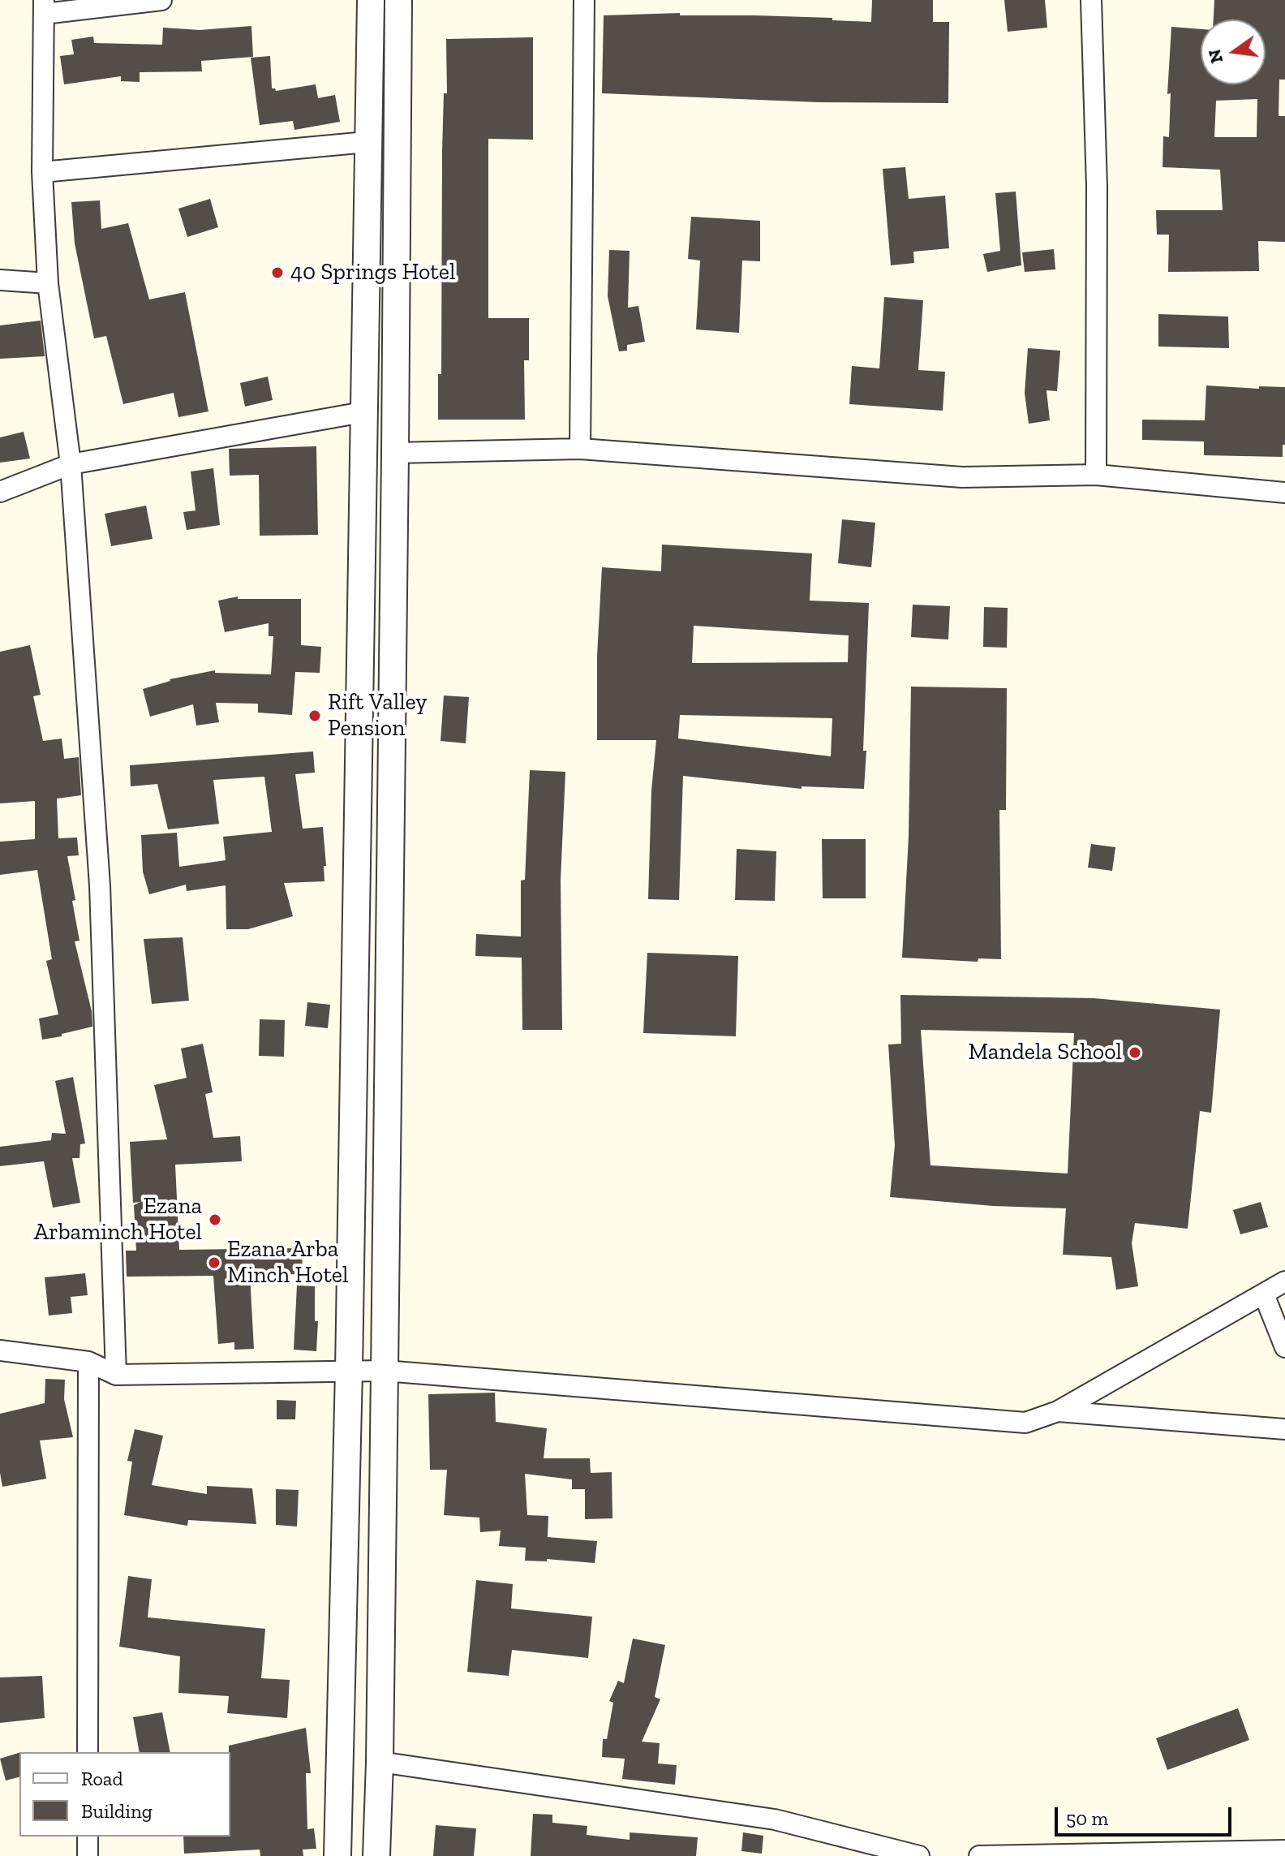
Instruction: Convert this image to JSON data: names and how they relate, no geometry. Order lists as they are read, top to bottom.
{
  "places": [
    "40 Springs Hotel",
    "Rift Valley Pension",
    "Mandela School",
    "Ezana Arbaminch Hotel",
    "Ezana Arba Minch Hotel"
  ],
  "legend": ["Road", "Building"],
  "scale_bar": "50 m",
  "north": "left"
}
